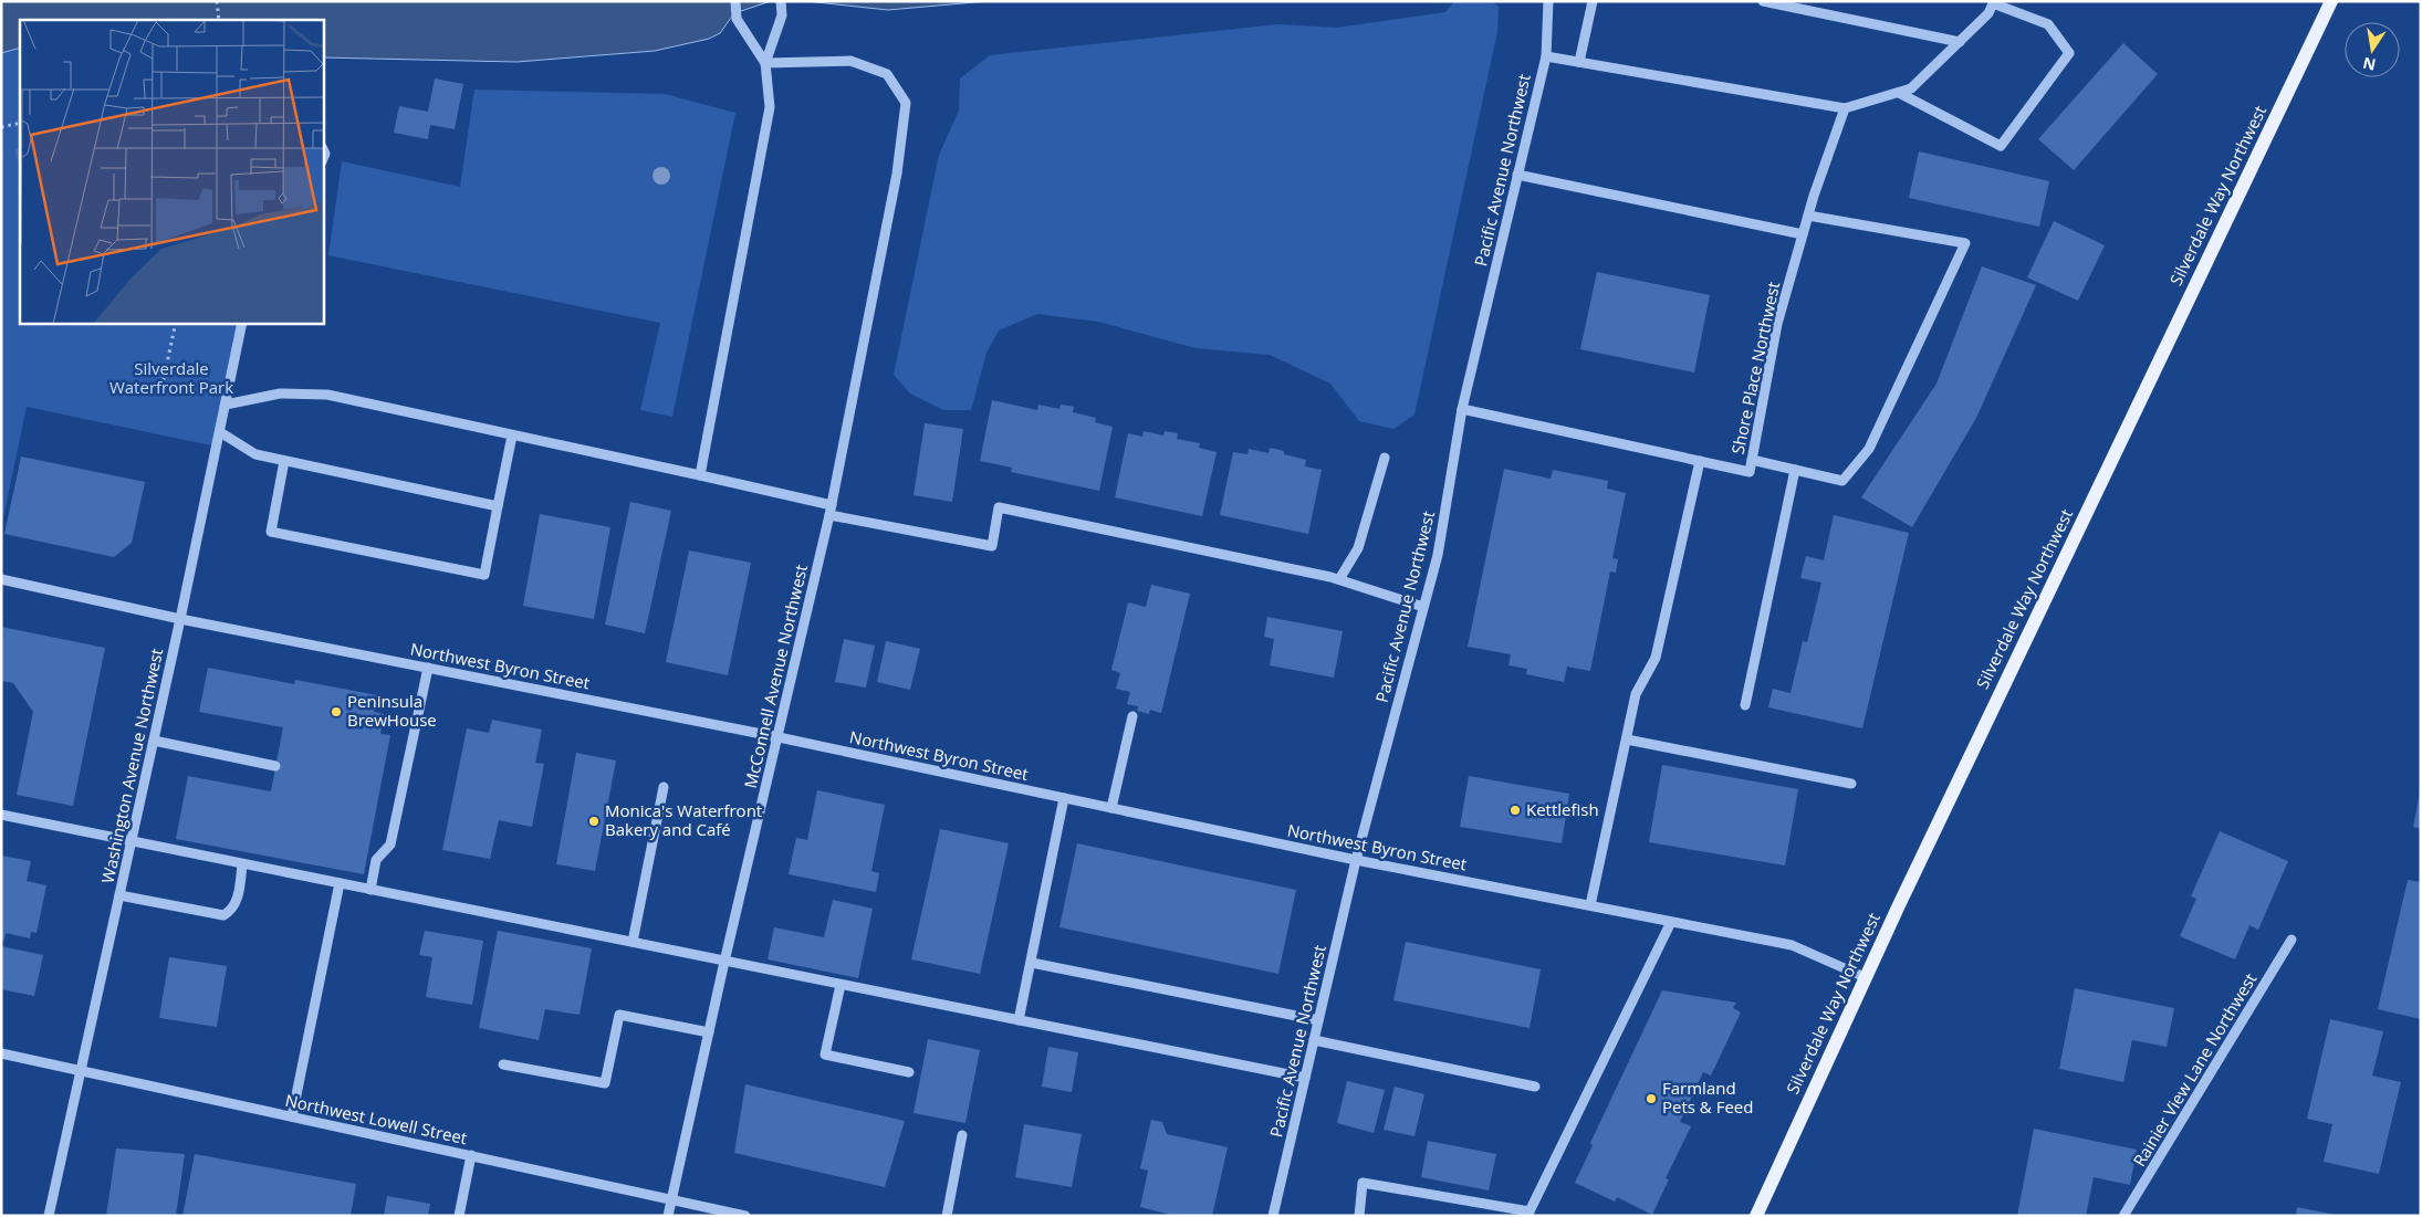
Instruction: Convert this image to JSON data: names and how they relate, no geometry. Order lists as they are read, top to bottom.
{
  "streets": {
    "main road": ["Silverdale Way Northwest"],
    "street": [
      "Pacific Avenue Northwest",
      "Shore Place Northwest",
      "Northwest Byron Street",
      "McConnell Avenue Northwest",
      "Washington Avenue Northwest",
      "Rainier View Lane Northwest",
      "Northwest Lowell Street"
    ]
  },
  "crossings": [
    ["Pacific Avenue Northwest", "Shore Place Northwest"],
    ["Pacific Avenue Northwest", "Northwest Byron Street"],
    ["Silverdale Way Northwest", "Northwest Byron Street"],
    ["Northwest Byron Street", "McConnell Avenue Northwest"],
    ["Northwest Byron Street", "Washington Avenue Northwest"],
    ["McConnell Avenue Northwest", "Northwest Lowell Street"],
    ["Washington Avenue Northwest", "Northwest Lowell Street"]
  ],
  "parks": ["Silverdale Waterfront Park"],
  "places": [
    "Peninsula BrewHouse",
    "Kettlefish",
    "Monica's Waterfront Bakery and Café",
    "Farmland Pets & Feed"
  ],
  "north": "bottom"
}
